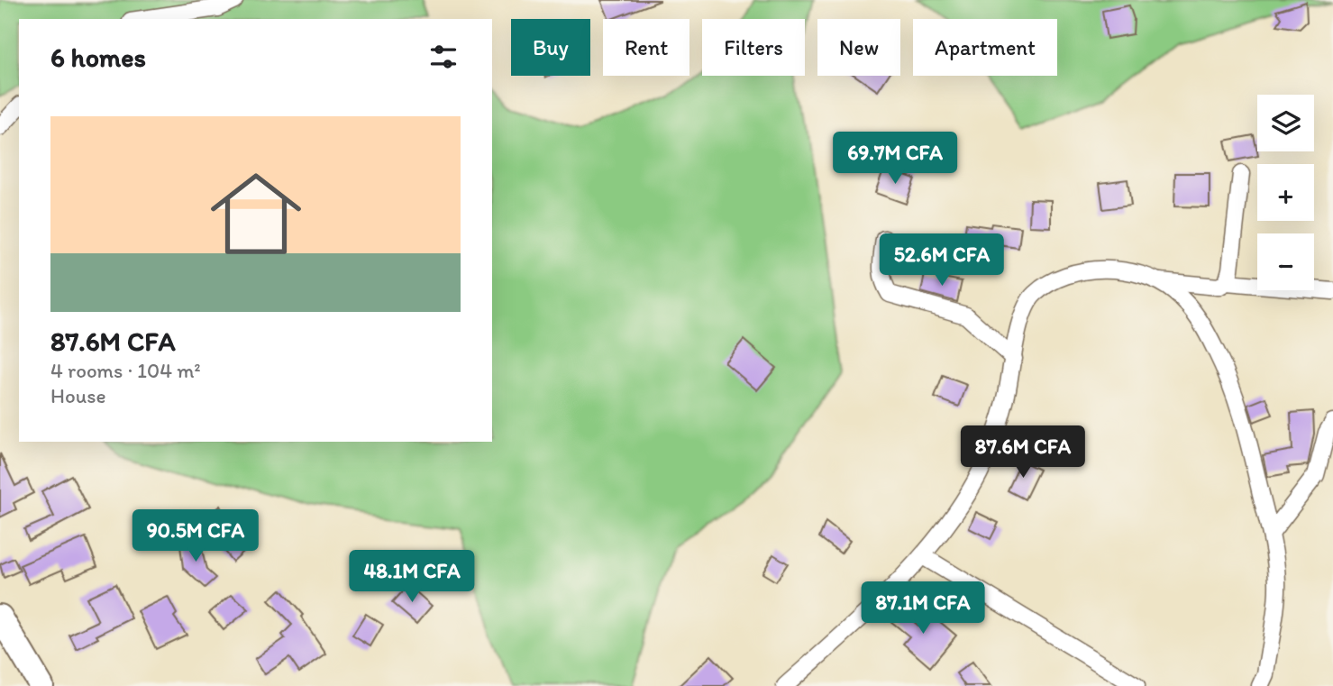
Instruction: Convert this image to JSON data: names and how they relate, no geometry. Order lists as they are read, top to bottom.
{
  "page": {
    "chip": [
      "Buy",
      "Rent",
      "Filters",
      "New",
      "Apartment"
    ],
    "heading": "6 homes",
    "map_buttons": ["+", "−"],
    "list": [
      {
        "name": "87.6M CFA",
        "note": "4 rooms · 104 m² · House"
      }
    ],
    "price": [
      "69.7M CFA",
      "52.6M CFA",
      "87.6M CFA",
      "90.5M CFA",
      "48.1M CFA",
      "87.1M CFA"
    ]
  }
}
